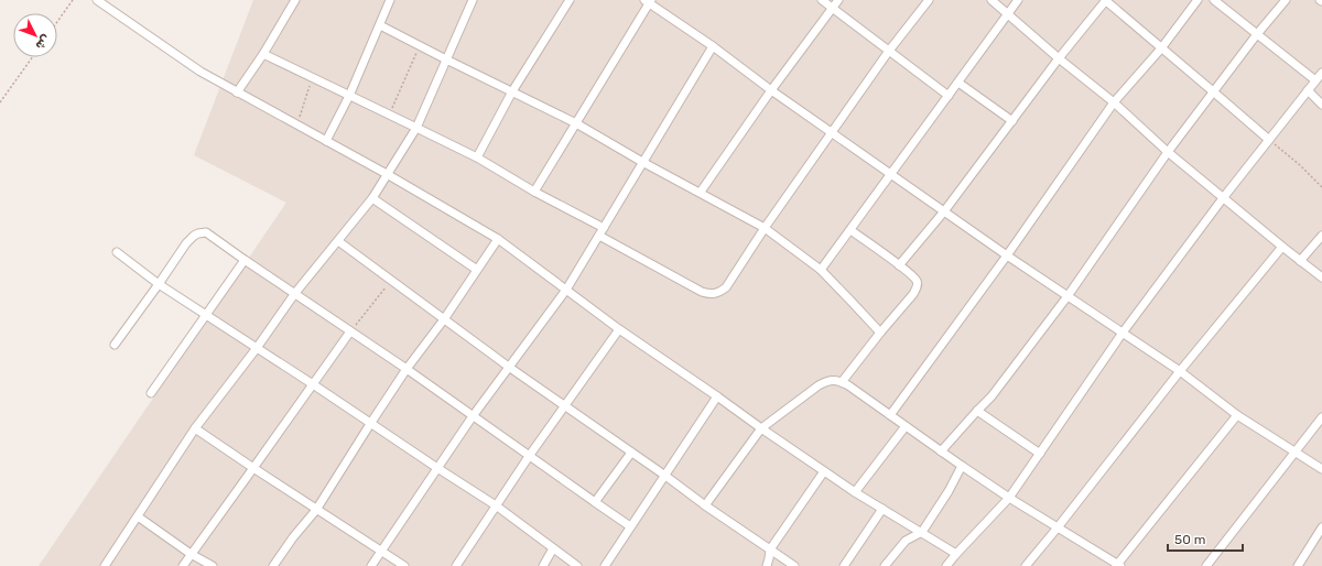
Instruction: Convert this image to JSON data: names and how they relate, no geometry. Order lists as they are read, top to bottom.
{
  "scale_bar": "50 m",
  "north": "bottom right"
}
